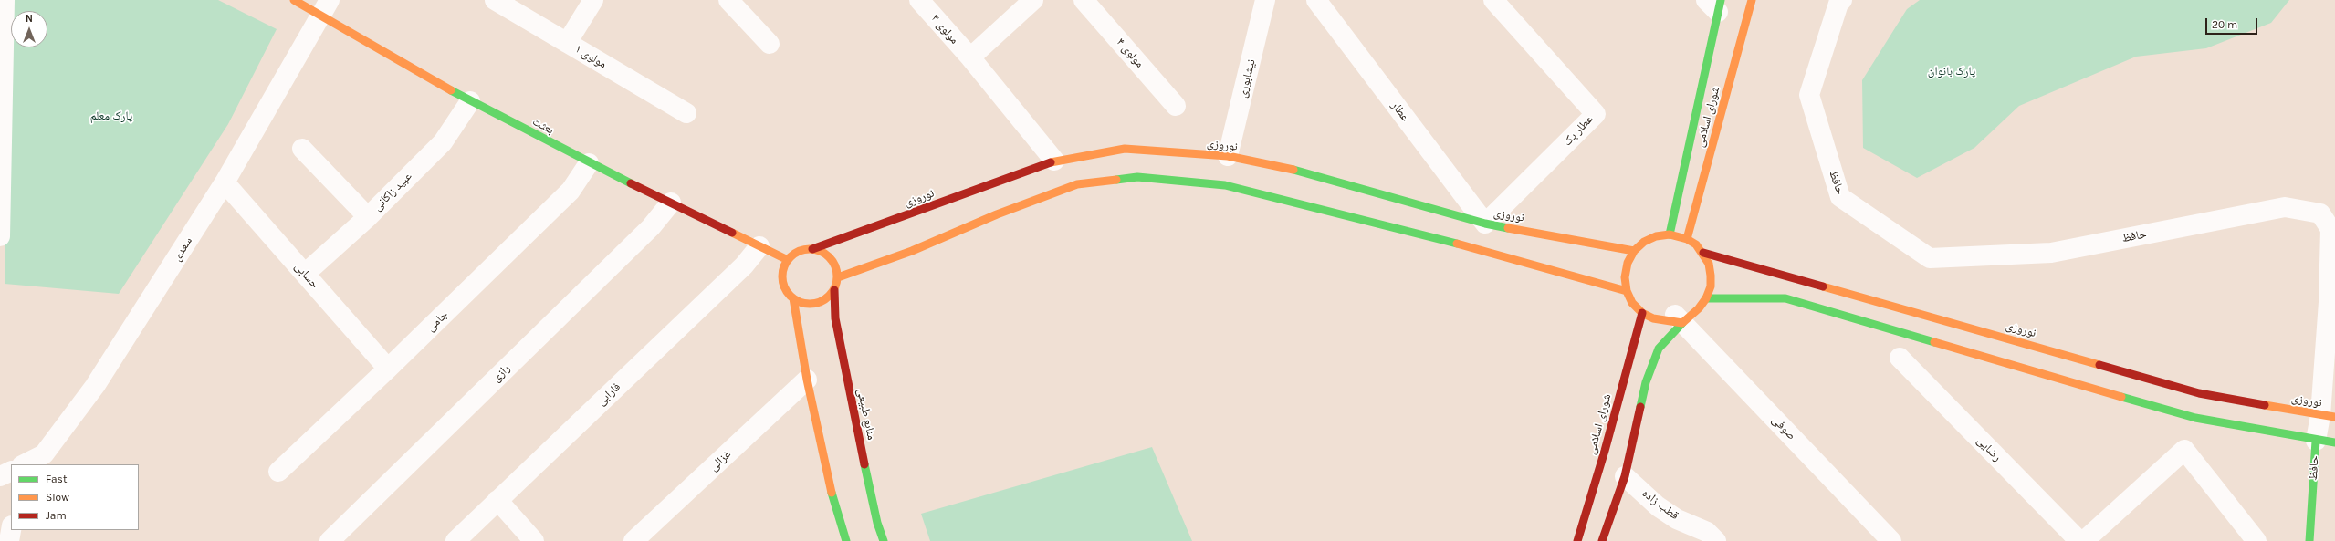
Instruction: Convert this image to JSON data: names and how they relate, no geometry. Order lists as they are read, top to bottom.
{
  "streets": {
    "street": [
      "مولوی ۳",
      "مولوی ۴",
      "مولوی ۱",
      "نیشابوری",
      "عطار",
      "شورای اسلامی",
      "بعثت",
      "عطار یک",
      "نوروزی",
      "حافظ",
      "عبید زاکانی",
      "سعدی",
      "حسابی",
      "جامی",
      "رازی",
      "فارابی",
      "منابع طبیعی",
      "صوفی",
      "رضایی",
      "غزالی",
      "قطب زاده"
    ]
  },
  "crossings": [
    ["مولوی ۳", "نوروزی"],
    ["نیشابوری", "نوروزی"],
    ["عطار", "عطار یک"],
    ["عطار", "نوروزی"],
    ["شورای اسلامی", "نوروزی"],
    ["شورای اسلامی", "صوفی"],
    ["بعثت", "نوروزی"],
    ["بعثت", "عبید زاکانی"],
    ["بعثت", "سعدی"],
    ["بعثت", "جامی"],
    ["بعثت", "رازی"],
    ["بعثت", "فارابی"],
    ["بعثت", "منابع طبیعی"],
    ["عطار یک", "نوروزی"],
    ["نوروزی", "حافظ"],
    ["نوروزی", "منابع طبیعی"],
    ["نوروزی", "صوفی"],
    ["عبید زاکانی", "حسابی"],
    ["سعدی", "حسابی"],
    ["حسابی", "جامی"]
  ],
  "parks": ["پارک بانوان", "پارک معلم"],
  "legend": ["Fast", "Slow", "Jam"],
  "scale_bar": "20 m",
  "north": "top"
}
